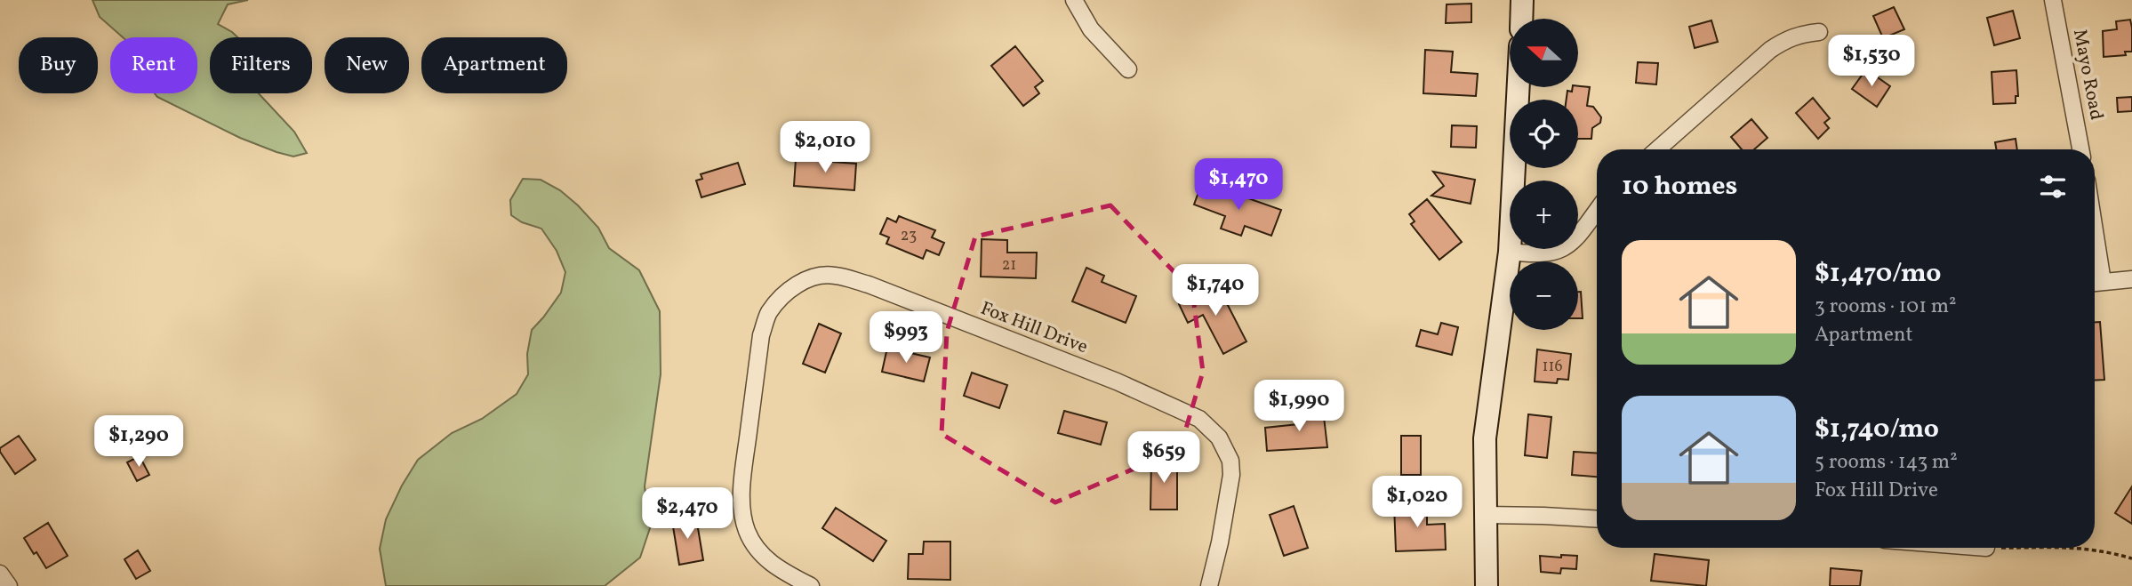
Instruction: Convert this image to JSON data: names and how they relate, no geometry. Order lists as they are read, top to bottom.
{
  "streets": {
    "street": ["Mayo Road", "Fox Hill Drive"]
  },
  "house_numbers": ["23", "21", "116"],
  "north": "left",
  "page": {
    "map_buttons": ["+", "−"],
    "price": [
      "$1,530",
      "$2,010",
      "$1,470",
      "$1,740",
      "$993",
      "$1,990",
      "$1,290",
      "$659",
      "$1,020",
      "$2,470"
    ],
    "chip": [
      "Buy",
      "Rent",
      "Filters",
      "New",
      "Apartment"
    ],
    "heading": "10 homes",
    "list": [
      {
        "name": "$1,470/mo",
        "note": "3 rooms · 101 m² · Apartment"
      },
      {
        "name": "$1,740/mo",
        "note": "5 rooms · 143 m² · Fox Hill Drive"
      }
    ]
  }
}
